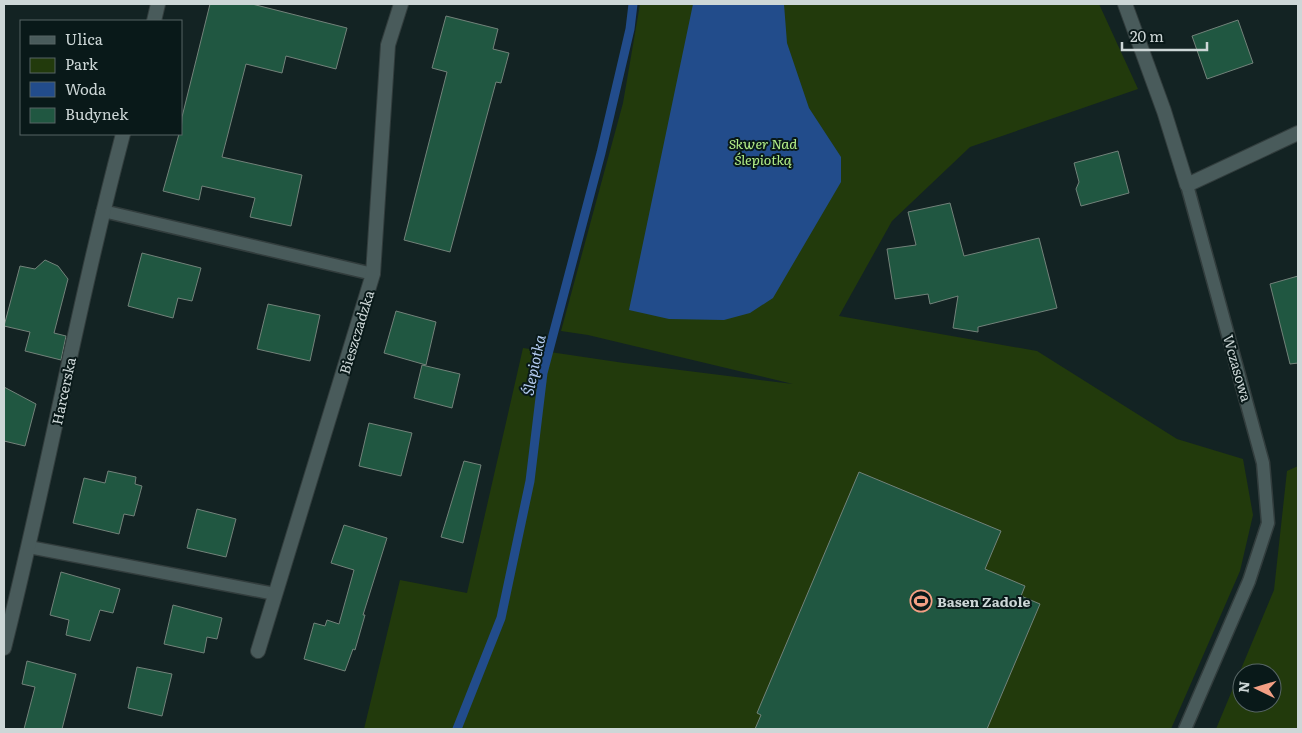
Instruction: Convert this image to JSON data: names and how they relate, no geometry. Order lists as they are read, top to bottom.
{
  "streets": {
    "street": ["Bieszczadzka", "Wczasowa", "Harcerska"]
  },
  "water": ["Ślepiotka"],
  "parks": ["Skwer Nad Ślepiotką"],
  "places": {
    "sports": ["Basen Zadole"]
  },
  "legend": [
    "Ulica",
    "Park",
    "Woda",
    "Budynek"
  ],
  "scale_bar": "20 m",
  "north": "left"
}
